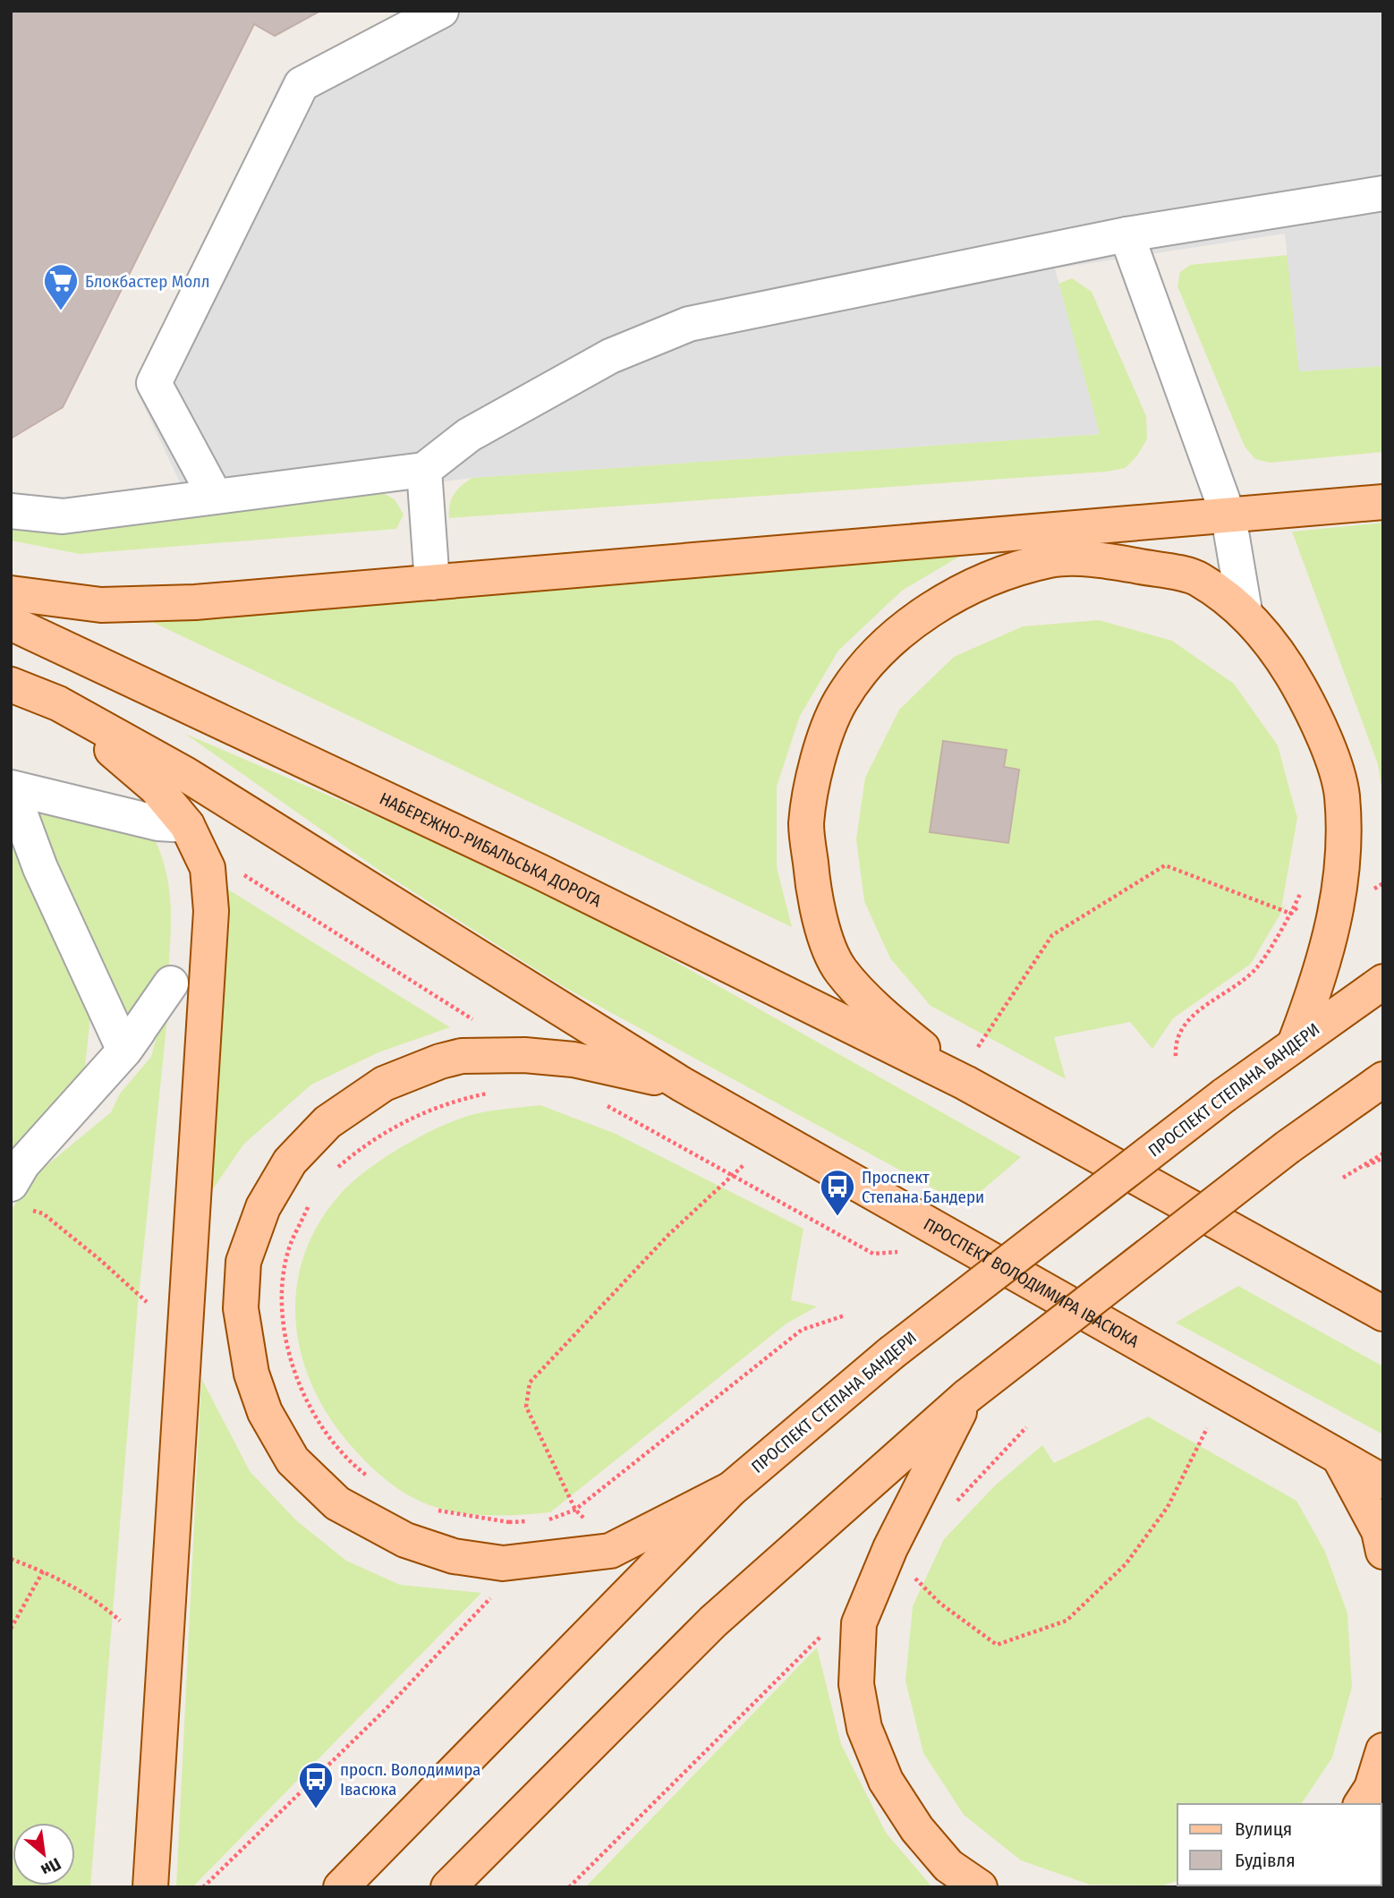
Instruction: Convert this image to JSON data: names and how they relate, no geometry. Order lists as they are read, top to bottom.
{
  "streets": {
    "main road": ["НАБЕРЕЖНО-РИБАЛЬСЬКА ДОРОГА", "ПРОСПЕКТ СТЕПАНА БАНДЕРИ", "ПРОСПЕКТ ВОЛОДИМИРА ІВАСЮКА"]
  },
  "places": {
    "supermarket": ["Блокбастер Молл"],
    "bus stop": ["Проспект Степана Бандери", "просп. Володимира Івасюка"]
  },
  "legend": ["Вулиця", "Будівля"],
  "north": "bottom right"
}
